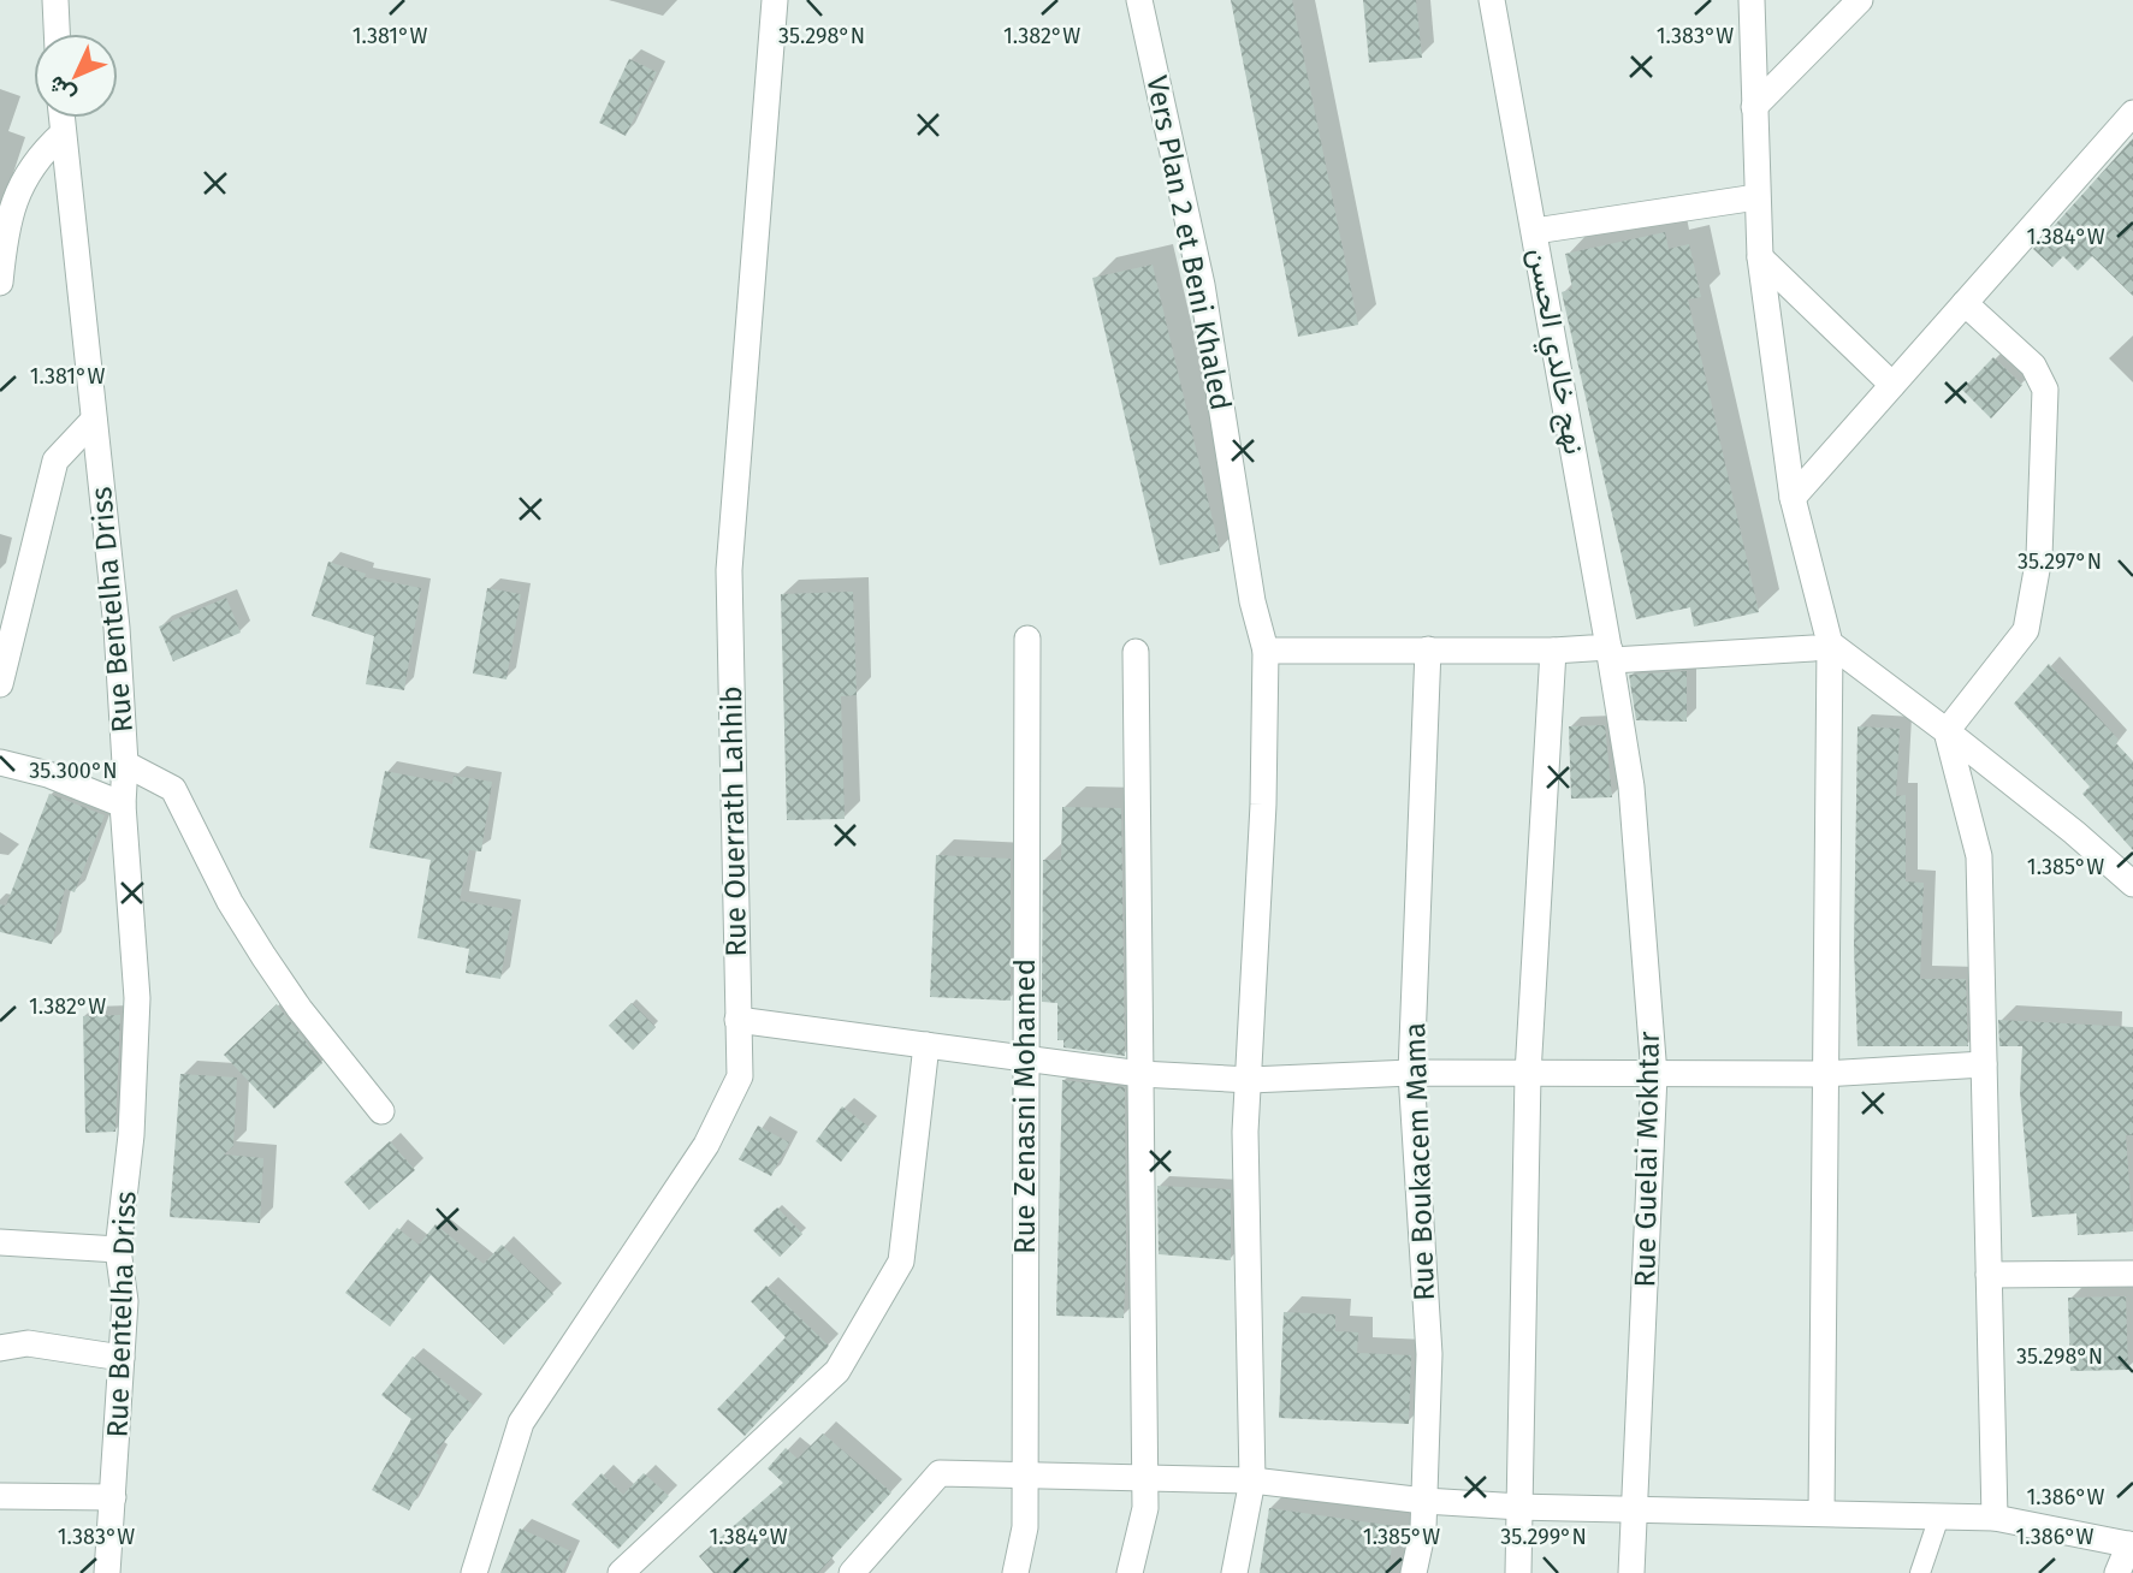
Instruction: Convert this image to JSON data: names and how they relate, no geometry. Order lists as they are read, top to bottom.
{
  "streets": {
    "street": [
      "Vers Plan 2 et Beni Khaled",
      "نهج خالدي الحسن",
      "Rue Bentelha Driss",
      "Rue Ouerrath Lahhib",
      "Rue Zenasni Mohamed",
      "Rue Guelai Mokhtar",
      "Rue Boukacem Mama"
    ]
  },
  "crossings": [
    ["نهج خالدي الحسن", "Rue Guelai Mokhtar"]
  ],
  "north": "bottom left",
  "coordinates": [
    "1.381°W",
    "1.382°W",
    "1.383°W",
    "35.298°N",
    "1.384°W",
    "35.297°N",
    "35.300°N",
    "1.385°W",
    "1.386°W",
    "35.299°N"
  ]
}
